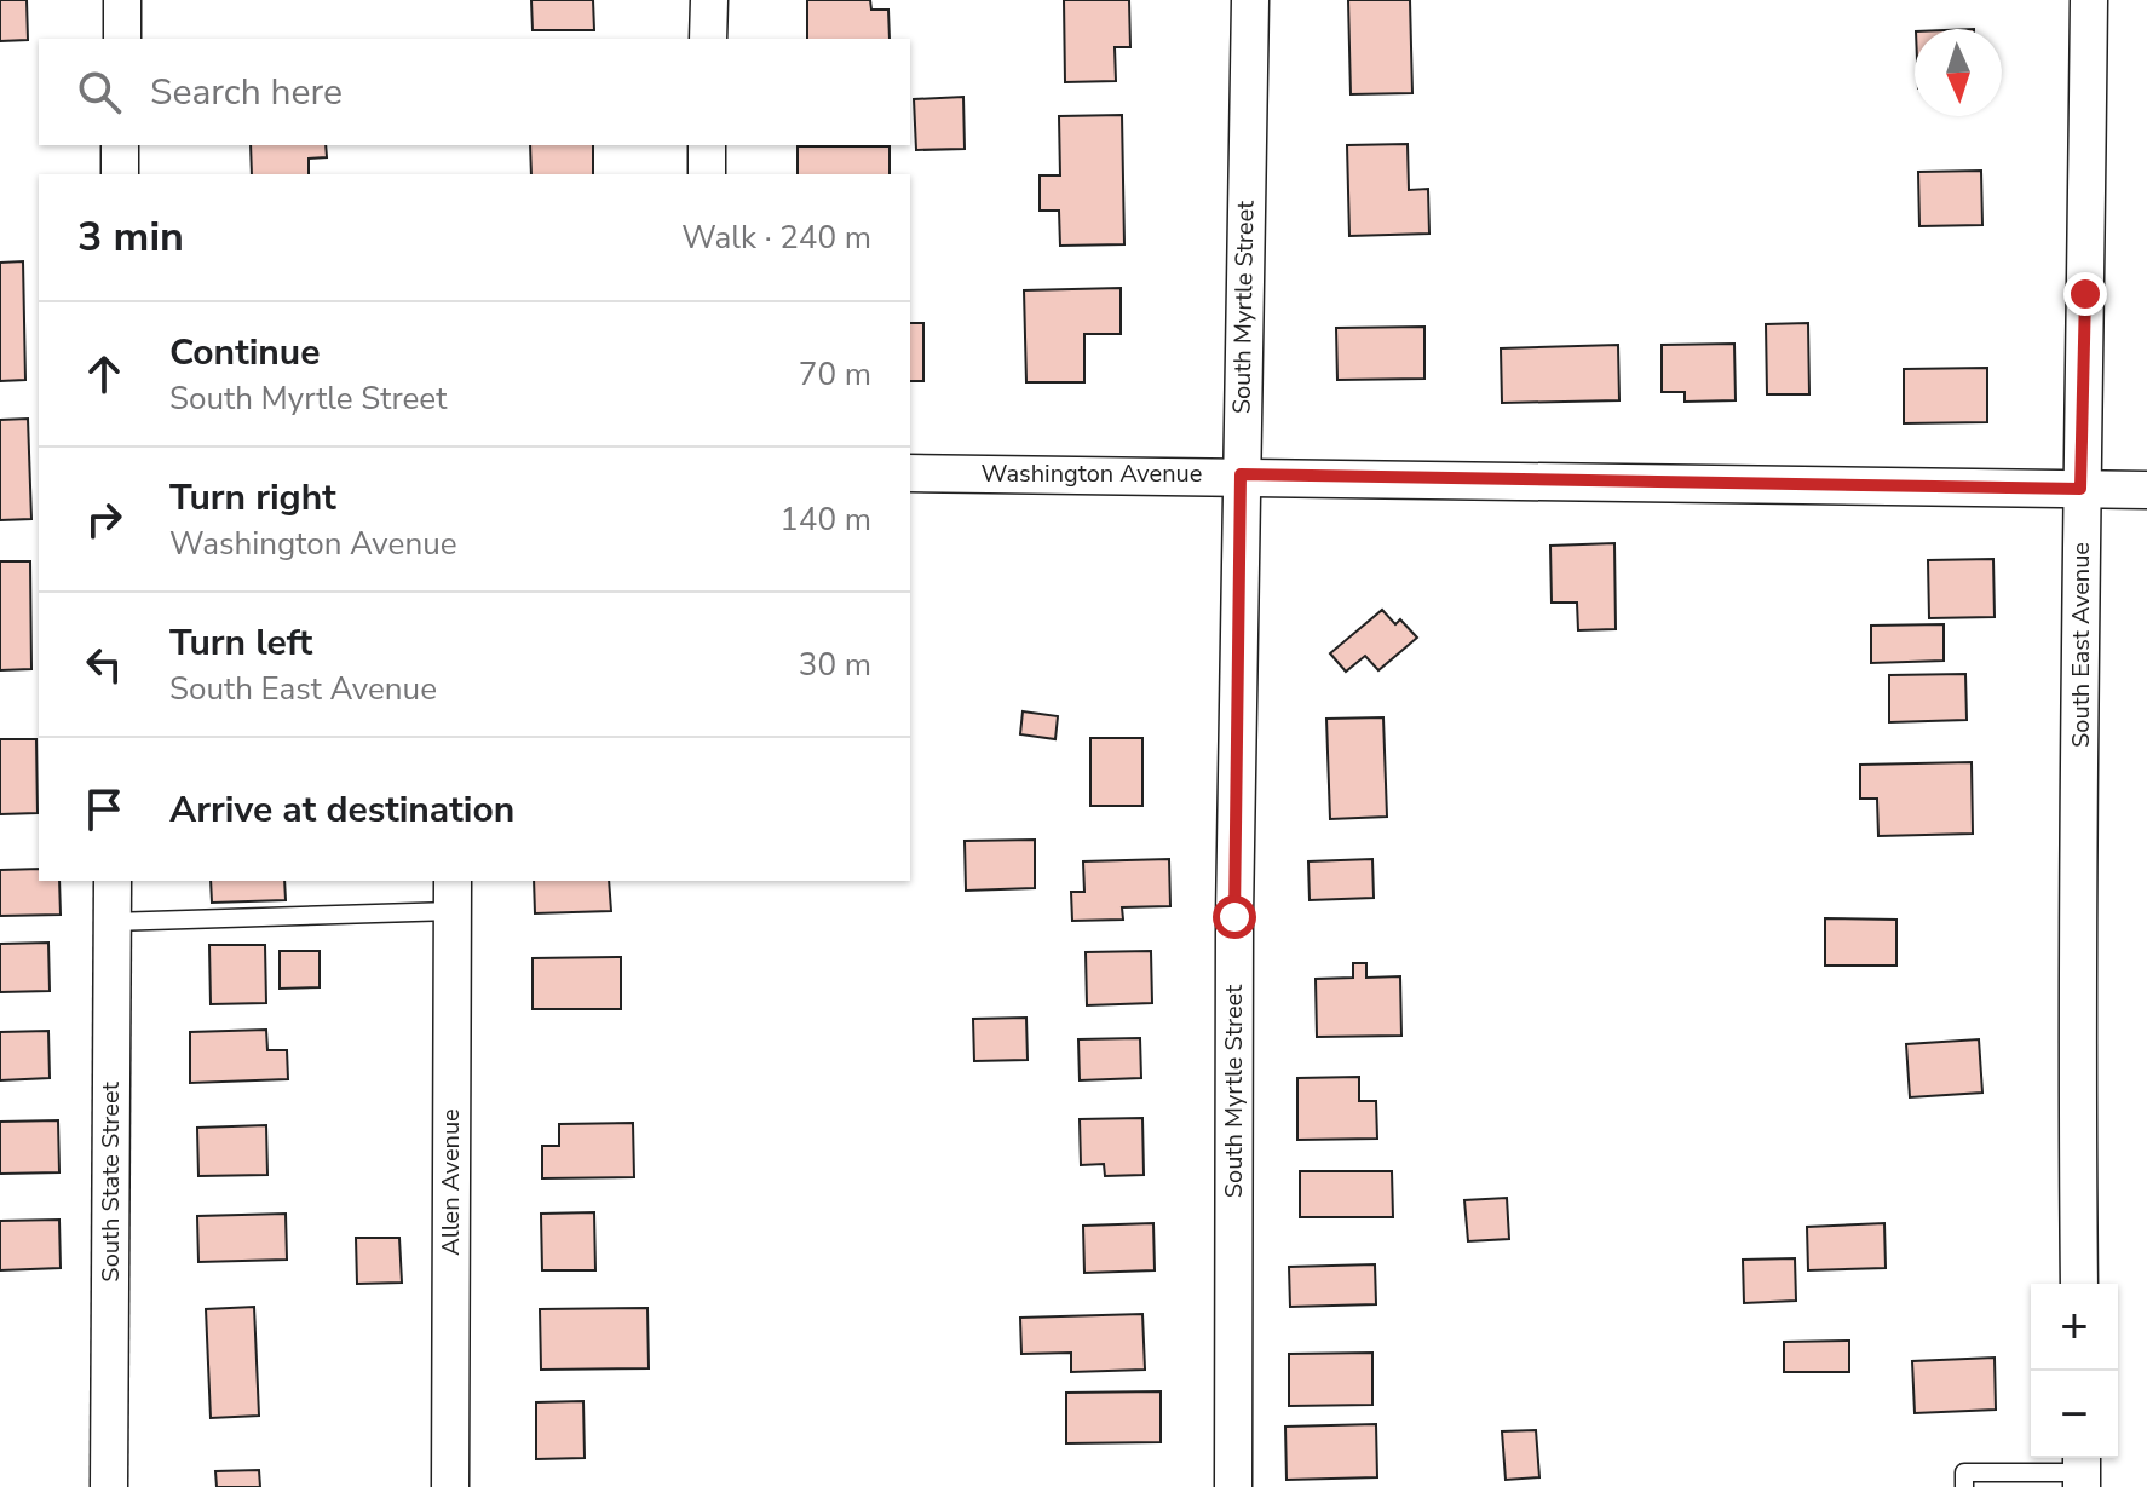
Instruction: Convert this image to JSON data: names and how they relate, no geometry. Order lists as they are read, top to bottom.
{
  "streets": {
    "street": [
      "South Myrtle Street",
      "Washington Avenue",
      "South East Avenue",
      "South State Street",
      "Allen Avenue"
    ]
  },
  "crossings": [
    ["South Myrtle Street", "Washington Avenue"],
    ["Washington Avenue", "South East Avenue"]
  ],
  "north": "bottom",
  "page": {
    "search": "Search here",
    "heading": ["3 min", "Walk · 240 m"],
    "list": [
      ["Continue", "South Myrtle Street", "70 m"],
      ["Turn right", "Washington Avenue", "140 m"],
      ["Turn left", "South East Avenue", "30 m"],
      "Arrive at destination"
    ],
    "map_buttons": ["+", "−"]
  }
}
